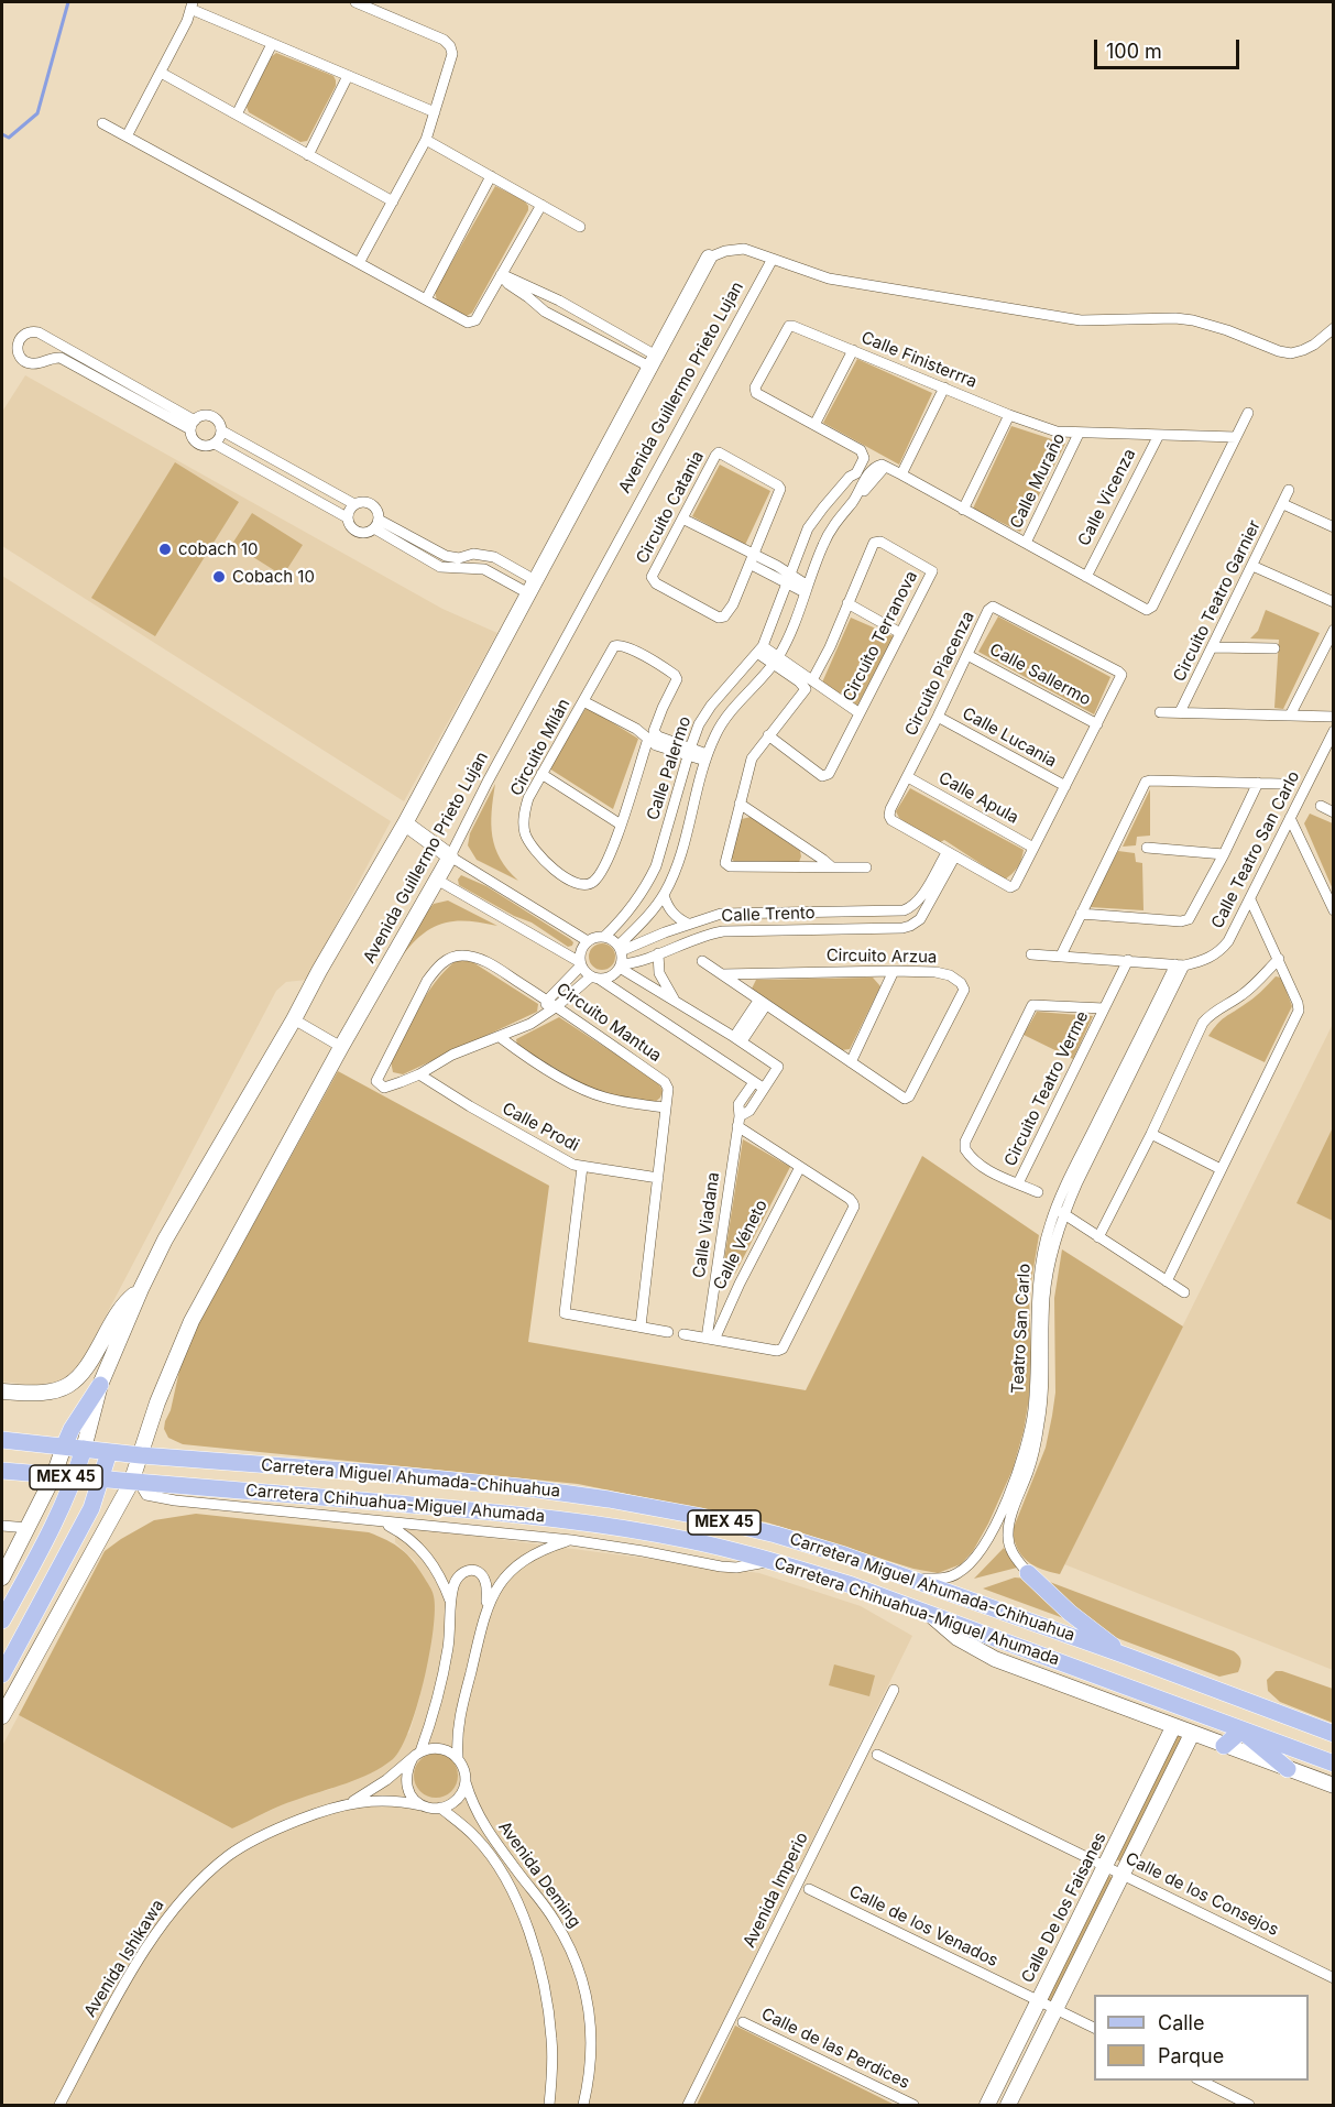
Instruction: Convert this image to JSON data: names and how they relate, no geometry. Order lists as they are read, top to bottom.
{
  "streets": {
    "main road": ["MEX 45", "Carretera Miguel Ahumada-Chihuahua", "Carretera Chihuahua-Miguel Ahumada"],
    "street": [
      "Calle Finisterrra",
      "Avenida Guillermo Prieto Lujan",
      "Calle Muraño",
      "Calle Vicenza",
      "Circuito Catania",
      "Circuito Teatro Garnier",
      "Circuito Terranova",
      "Circuito Piacenza",
      "Calle Sallermo",
      "Calle Lucania",
      "Circuito Milán",
      "Calle Palermo",
      "Calle Apula",
      "Calle Teatro San Carlo",
      "Calle Trento",
      "Circuito Arzua",
      "Circuito Mantua",
      "Circuito Teatro Verme",
      "Calle Prodi",
      "Calle Viadana",
      "Calle Véneto",
      "Teatro San Carlo",
      "Avenida Deming",
      "Avenida Imperio",
      "Calle de los Consejos",
      "Calle De los Faisanes",
      "Calle de los Venados",
      "Avenida Ishikawa",
      "Calle de las Perdices"
    ]
  },
  "crossings": [
    ["Calle Finisterrra", "Calle Muraño"],
    ["Calle Finisterrra", "Calle Vicenza"],
    ["Calle Finisterrra", "Calle Palermo"],
    ["Avenida Guillermo Prieto Lujan", "MEX 45"],
    ["Avenida Guillermo Prieto Lujan", "Carretera Miguel Ahumada-Chihuahua"],
    ["Avenida Guillermo Prieto Lujan", "Carretera Chihuahua-Miguel Ahumada"],
    ["Circuito Piacenza", "Calle Sallermo"],
    ["Circuito Piacenza", "Calle Lucania"],
    ["Circuito Piacenza", "Calle Apula"],
    ["Circuito Piacenza", "Calle Trento"],
    ["Circuito Milán", "Calle Palermo"],
    ["Calle Palermo", "Calle Trento"],
    ["Calle Teatro San Carlo", "Circuito Teatro Verme"],
    ["Calle Teatro San Carlo", "Teatro San Carlo"],
    ["Circuito Mantua", "Calle Prodi"],
    ["Calle Viadana", "Calle Véneto"],
    ["Teatro San Carlo", "Carretera Miguel Ahumada-Chihuahua"],
    ["MEX 45", "Carretera Miguel Ahumada-Chihuahua"],
    ["MEX 45", "Carretera Chihuahua-Miguel Ahumada"],
    ["Avenida Deming", "Avenida Ishikawa"],
    ["Calle de los Consejos", "Calle De los Faisanes"],
    ["Calle De los Faisanes", "Calle de los Venados"]
  ],
  "places": ["cobach 10", "Cobach 10"],
  "legend": ["Calle", "Parque"],
  "scale_bar": "100 m"
}
